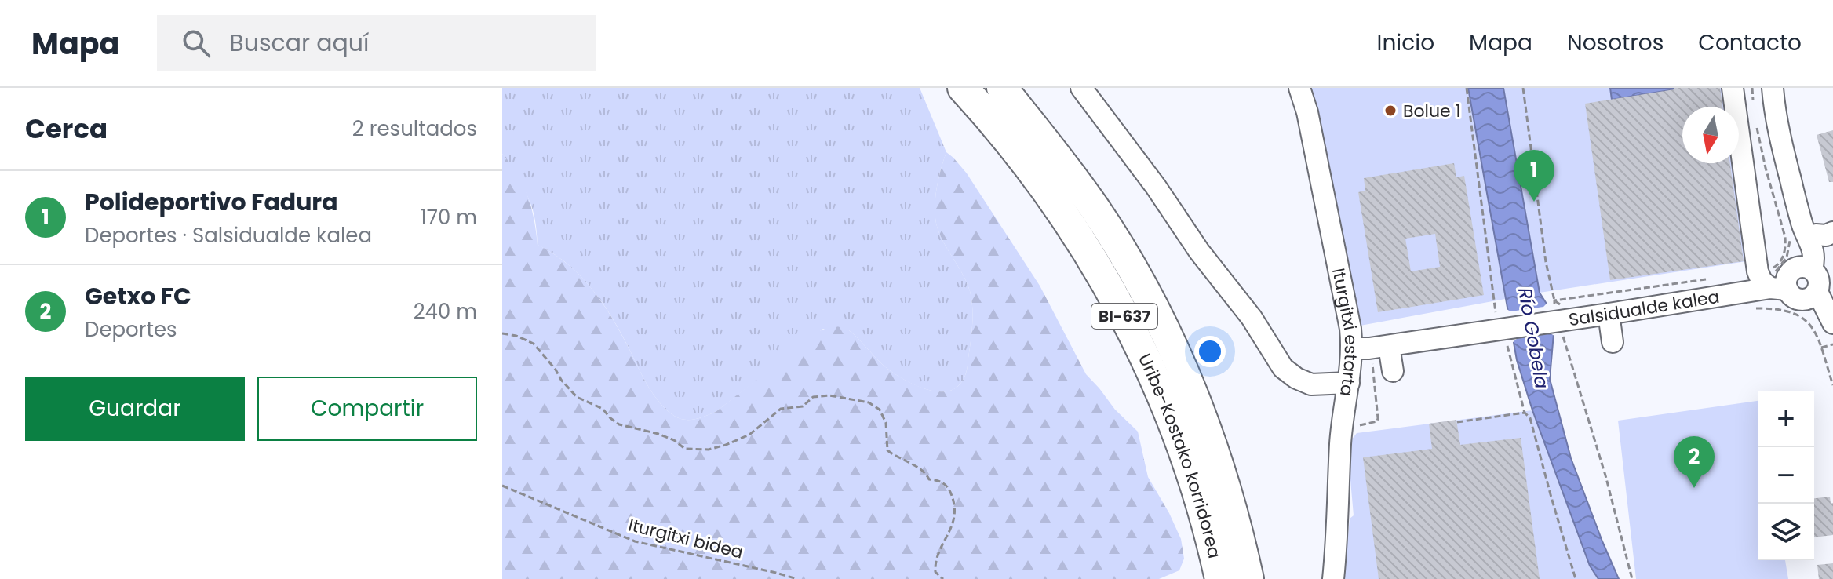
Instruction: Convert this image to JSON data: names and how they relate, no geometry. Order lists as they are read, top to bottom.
{
  "streets": {
    "highway": ["BI-637", "Uribe-Kostako korridorea"],
    "street": ["Salsidualde kalea", "Iturgitxi estarta"],
    "path": ["Iturgitxi bidea"]
  },
  "crossings": [
    ["Salsidualde kalea", "Iturgitxi estarta"]
  ],
  "water": ["Río Gobela"],
  "places": ["Bolue 1"],
  "north": "bottom",
  "page": {
    "header": "Mapa",
    "search": "Buscar aquí",
    "nav": [
      "Inicio",
      "Mapa",
      "Nosotros",
      "Contacto"
    ],
    "heading": ["Cerca", "2 resultados"],
    "pins": ["1", "2"],
    "list": [
      {
        "mark": "1",
        "name": "Polideportivo Fadura",
        "note": "Deportes · Salsidualde kalea",
        "value": "170 m"
      },
      {
        "mark": "2",
        "name": "Getxo FC",
        "note": "Deportes",
        "value": "240 m"
      }
    ],
    "buttons": ["Guardar", "Compartir"],
    "map_buttons": ["+", "−"]
  }
}
